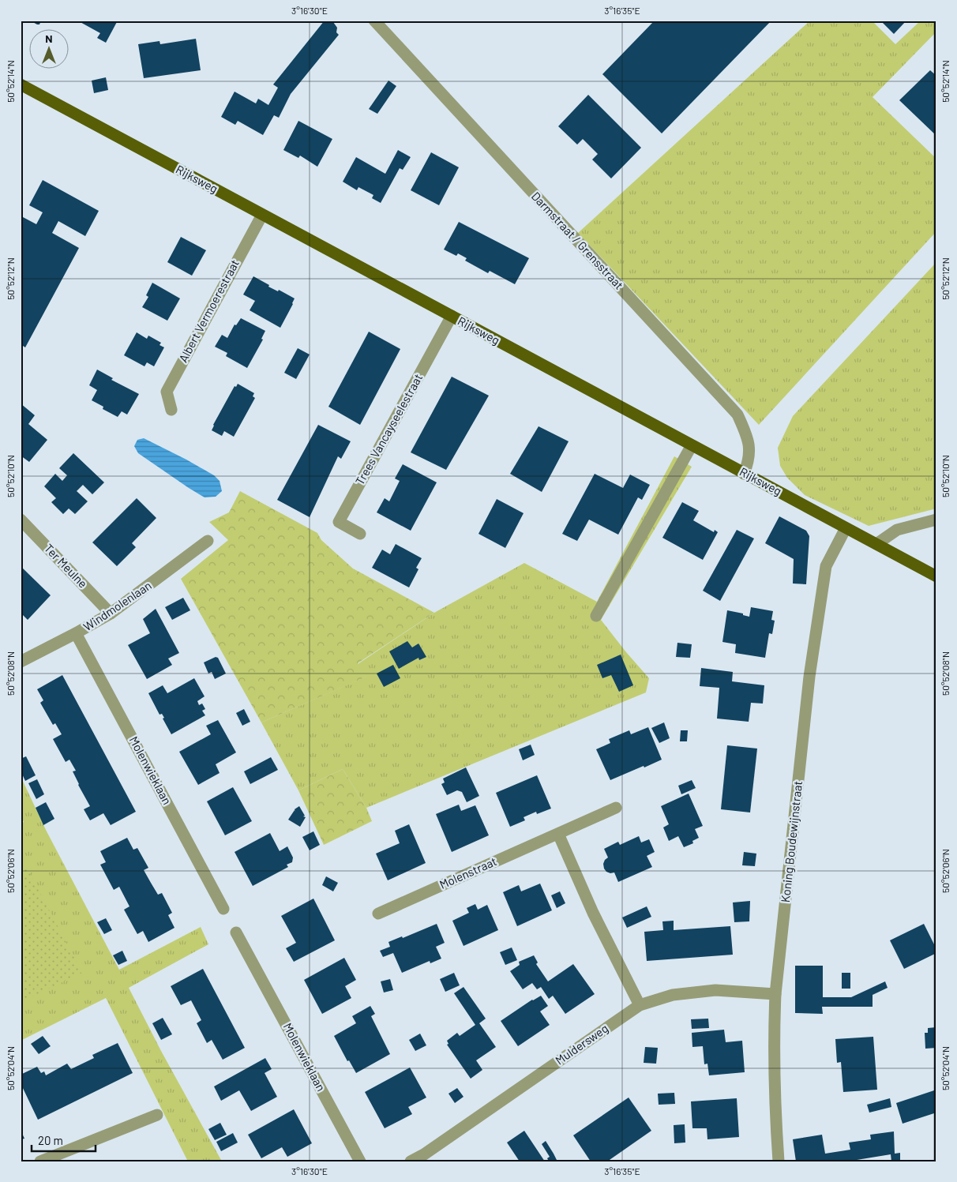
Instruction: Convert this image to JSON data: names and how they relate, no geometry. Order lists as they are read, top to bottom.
{
  "streets": {
    "main road": ["Rijksweg"],
    "street": [
      "Darmstraat / Grensstraat",
      "Albert Vermoerestraat",
      "Trees Vancayseelestraat",
      "Ter Meulne",
      "Windmolenlaan",
      "Molenwieklaan",
      "Koning Boudewijnstraat",
      "Molenstraat",
      "Muldersweg"
    ]
  },
  "crossings": [
    ["Rijksweg", "Darmstraat / Grensstraat"],
    ["Rijksweg", "Albert Vermoerestraat"],
    ["Rijksweg", "Trees Vancayseelestraat"],
    ["Rijksweg", "Koning Boudewijnstraat"],
    ["Ter Meulne", "Windmolenlaan"],
    ["Windmolenlaan", "Molenwieklaan"],
    ["Koning Boudewijnstraat", "Muldersweg"]
  ],
  "scale_bar": "20 m",
  "north": "top",
  "coordinates": [
    "3°16'30\"E",
    "3°16'35\"E",
    "50°52'14\"N",
    "50°52'12\"N",
    "50°52'10\"N",
    "50°52'08\"N",
    "50°52'06\"N",
    "50°52'04\"N"
  ]
}
